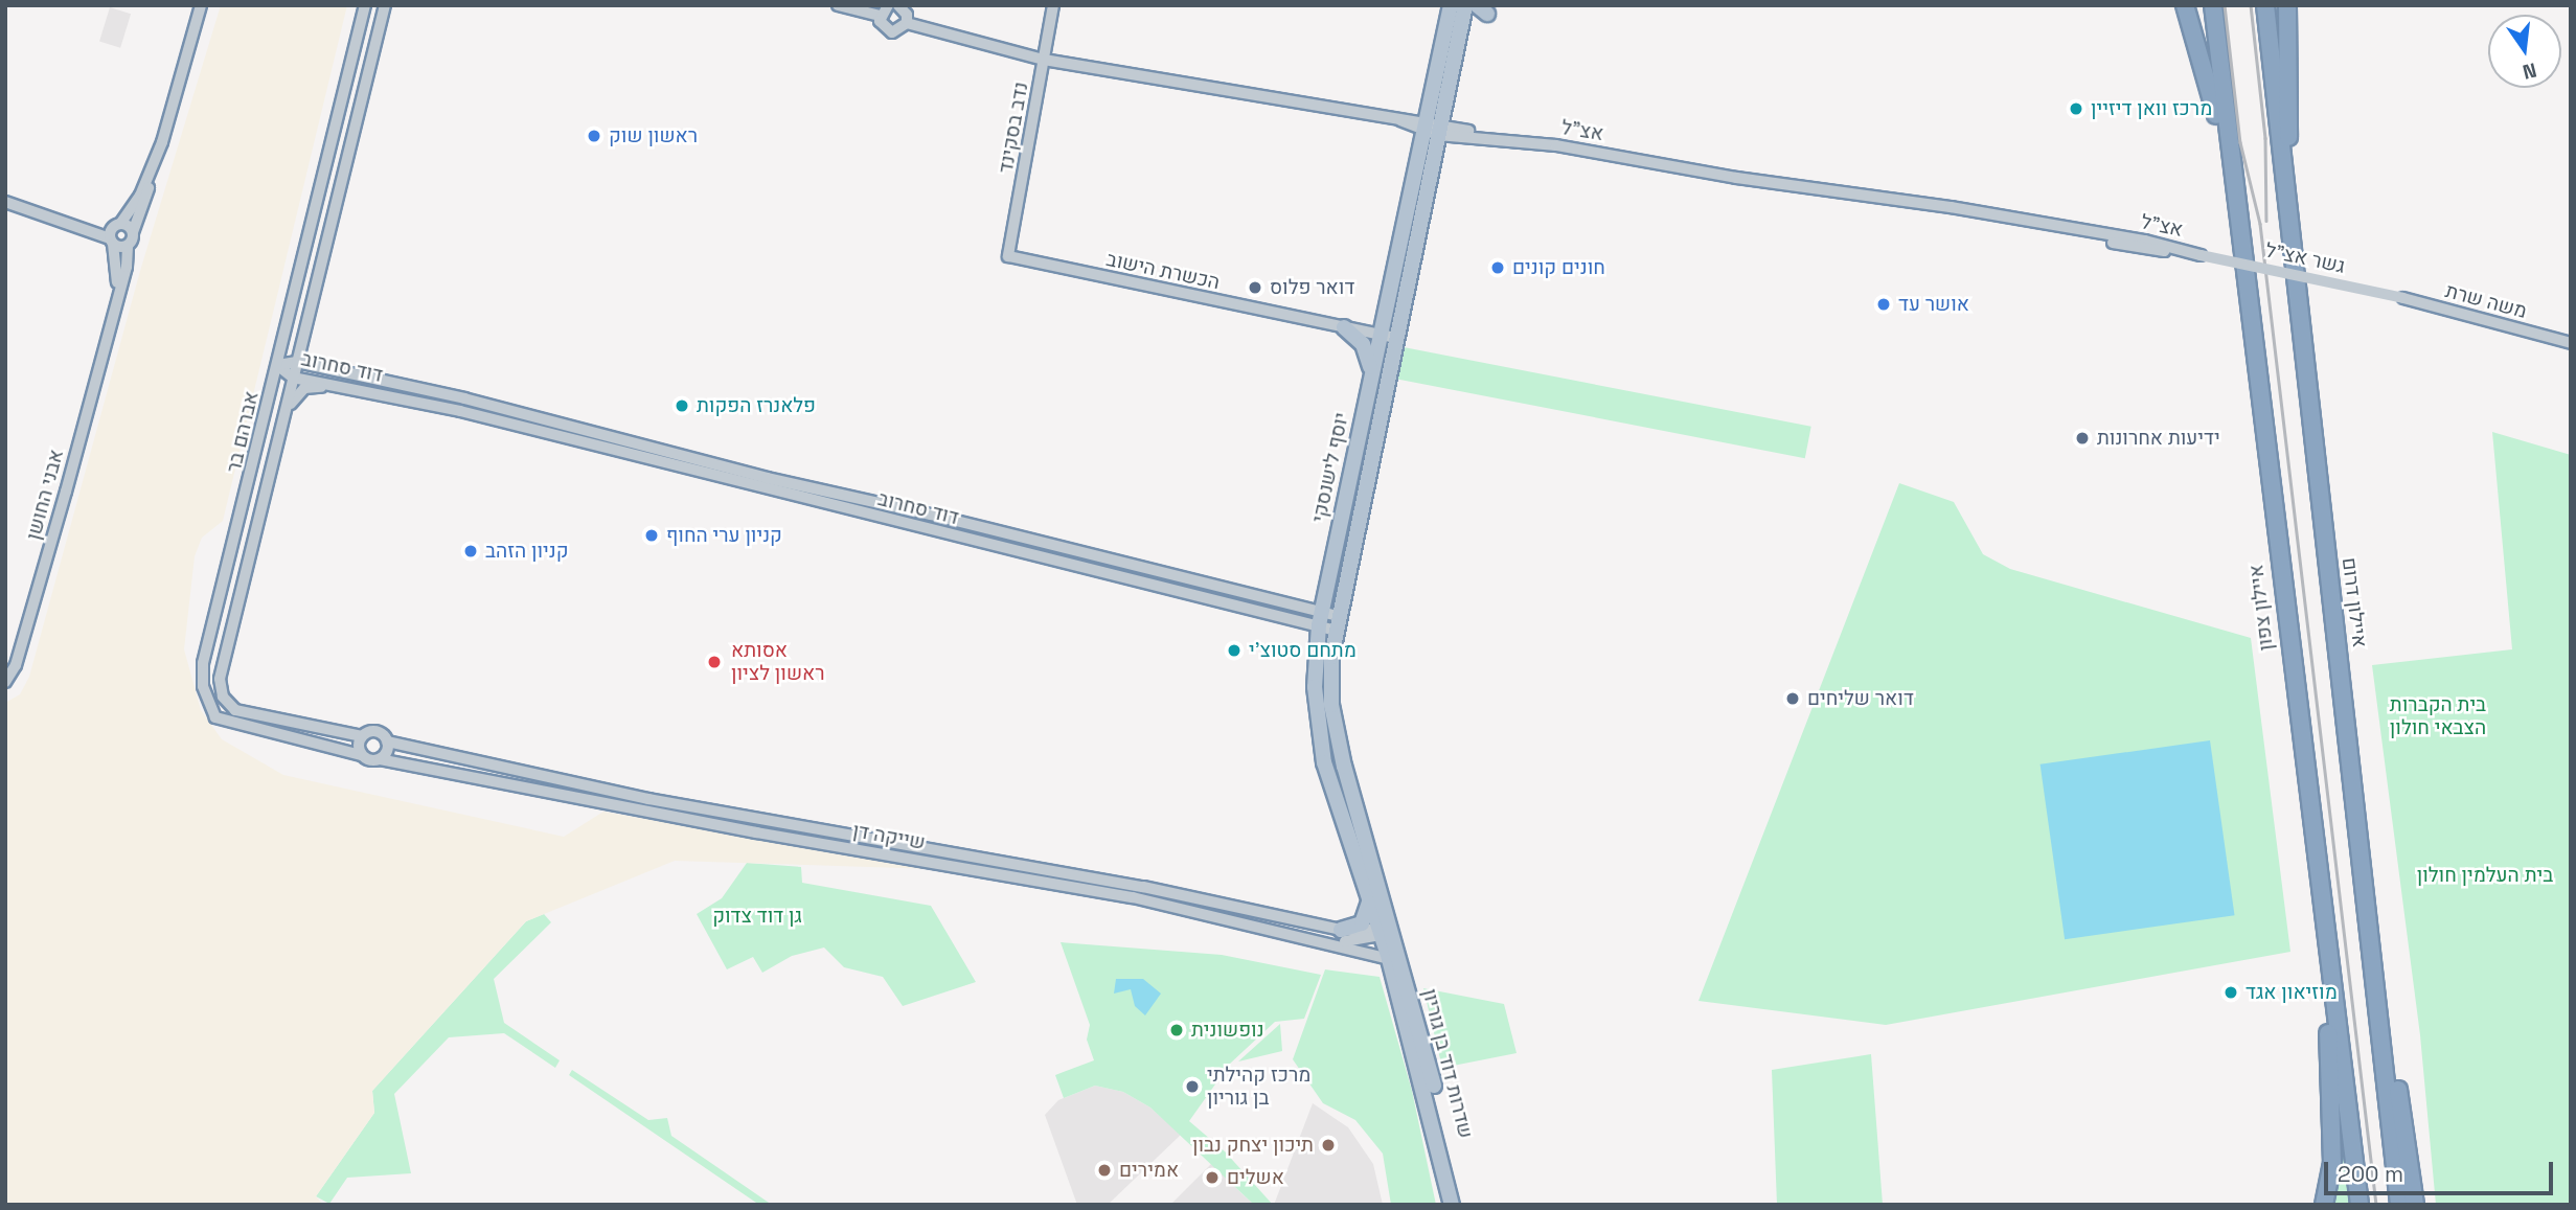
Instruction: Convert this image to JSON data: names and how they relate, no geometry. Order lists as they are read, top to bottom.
{
  "streets": {
    "highway": ["איילון דרום", "איילון צפון"],
    "main road": ["יוסף לישנסקי", "שדרות דוד בן גוריון"],
    "street": [
      "נדב בסקינד",
      "אצ\"ל",
      "גשר אצ\"ל",
      "הכשרת הישוב",
      "משה שרת",
      "דוד סחרוב",
      "אברהם בר",
      "אבני החושן",
      "שייקה דן"
    ]
  },
  "crossings": [
    ["נדב בסקינד", "אצ\"ל"],
    ["נדב בסקינד", "הכשרת הישוב"],
    ["אצ\"ל", "גשר אצ\"ל"],
    ["אצ\"ל", "יוסף לישנסקי"],
    ["גשר אצ\"ל", "משה שרת"],
    ["הכשרת הישוב", "יוסף לישנסקי"],
    ["דוד סחרוב", "אברהם בר"],
    ["דוד סחרוב", "יוסף לישנסקי"],
    ["אברהם בר", "שייקה דן"],
    ["יוסף לישנסקי", "שייקה דן"],
    ["יוסף לישנסקי", "שדרות דוד בן גוריון"],
    ["שייקה דן", "שדרות דוד בן גוריון"]
  ],
  "parks": ["בית הקברות הצבאי חולון", "בית העלמין חולון", "גן דוד צדוק"],
  "places": [
    "מרכז וואן דיזיין",
    "ראשון שוק",
    "חונים קונים",
    "דואר פלוס",
    "אושר עד",
    "פלאנרז הפקות",
    "ידיעות אחרונות",
    "קניון ערי החוף",
    "קניון הזהב",
    "מתחם סטוצ'י",
    "אסותא ראשון לציון",
    "דואר שליחים",
    "מוזיאון אגד",
    "נופשונית",
    "מרכז קהילתי בן גוריון",
    "תיכון יצחק נבון",
    "אמירים",
    "אשלים"
  ],
  "scale_bar": "200 m",
  "north": "bottom"
}
